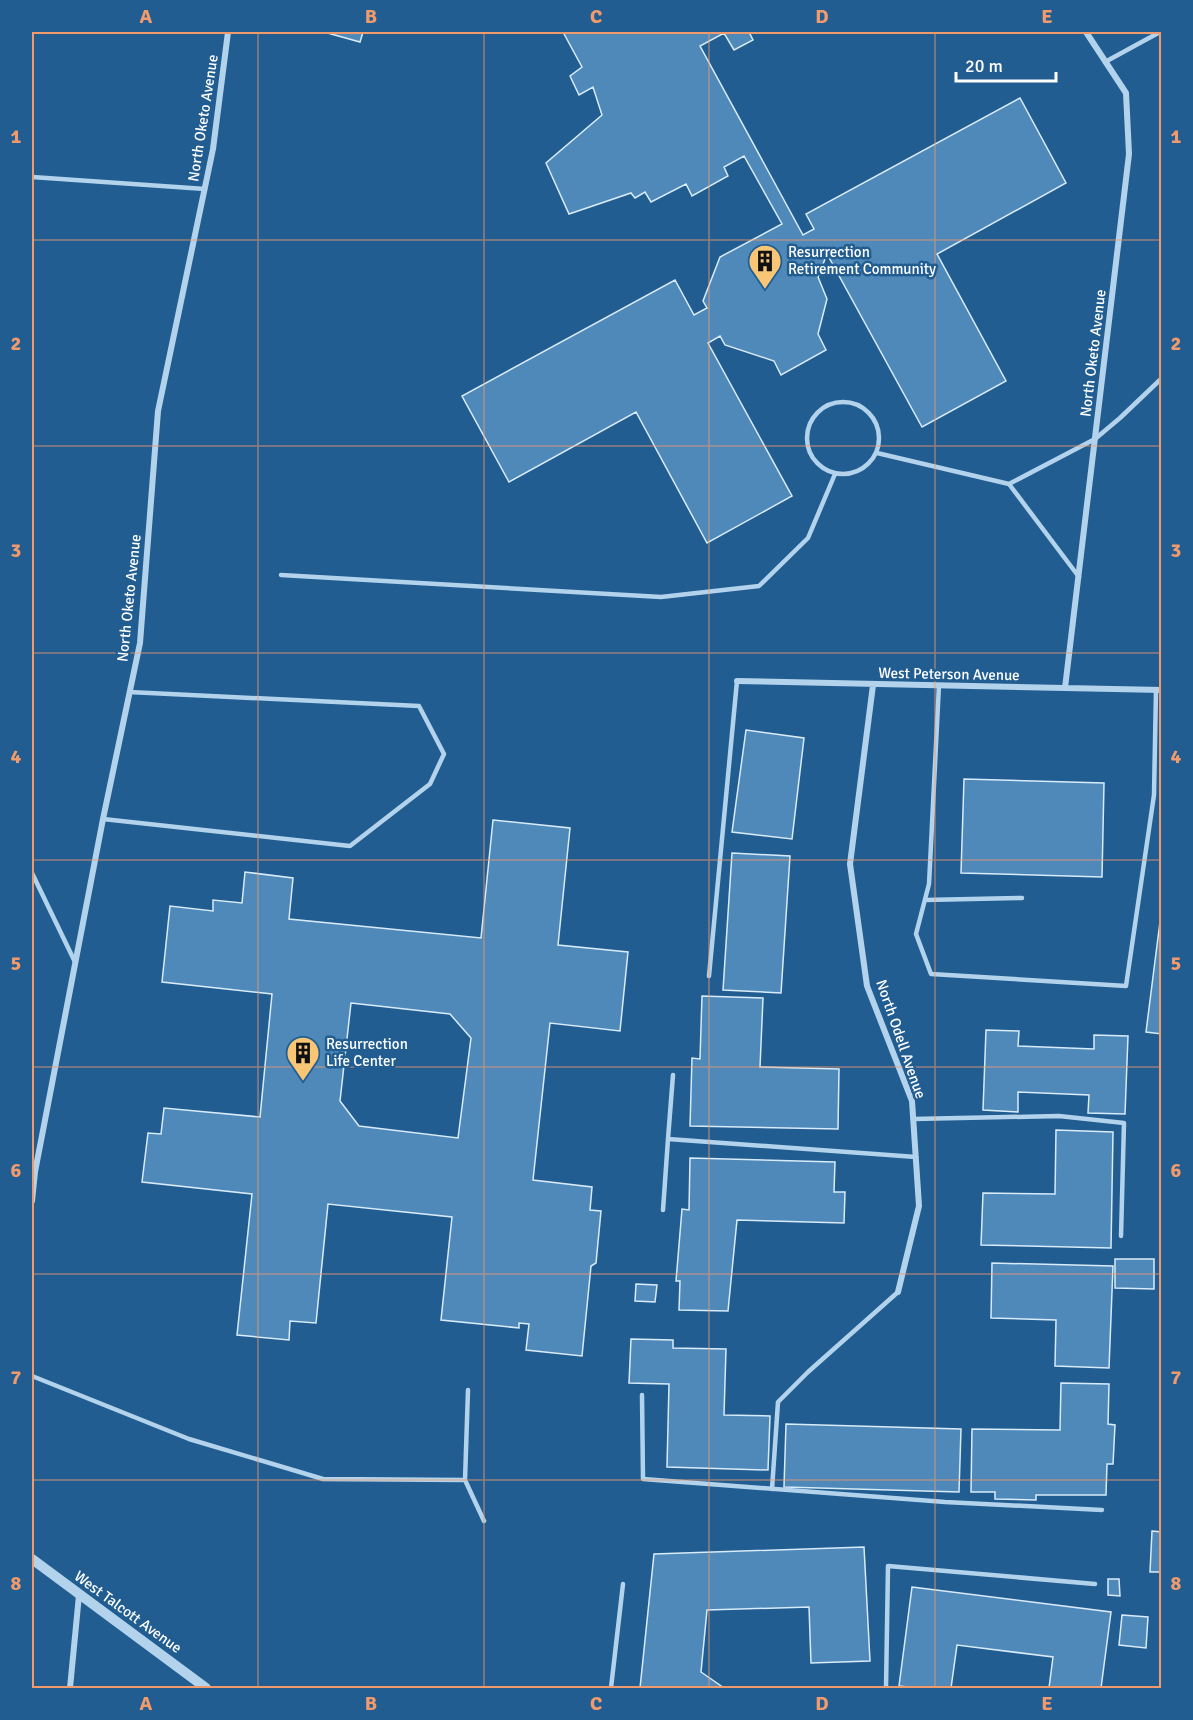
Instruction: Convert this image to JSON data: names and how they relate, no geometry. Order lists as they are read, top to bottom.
{
  "streets": {
    "street": [
      "North Oketo Avenue",
      "West Peterson Avenue",
      "North Odell Avenue",
      "West Talcott Avenue"
    ]
  },
  "crossings": [
    ["North Oketo Avenue", "West Peterson Avenue"],
    ["West Peterson Avenue", "North Odell Avenue"]
  ],
  "places": {
    "building": ["Resurrection Retirement Community", "Resurrection Life Center"]
  },
  "scale_bar": "20 m",
  "grid": {
    "columns": [
      "A",
      "B",
      "C",
      "D",
      "E"
    ],
    "rows": [
      "1",
      "2",
      "3",
      "4",
      "5",
      "6",
      "7",
      "8"
    ]
  }
}
